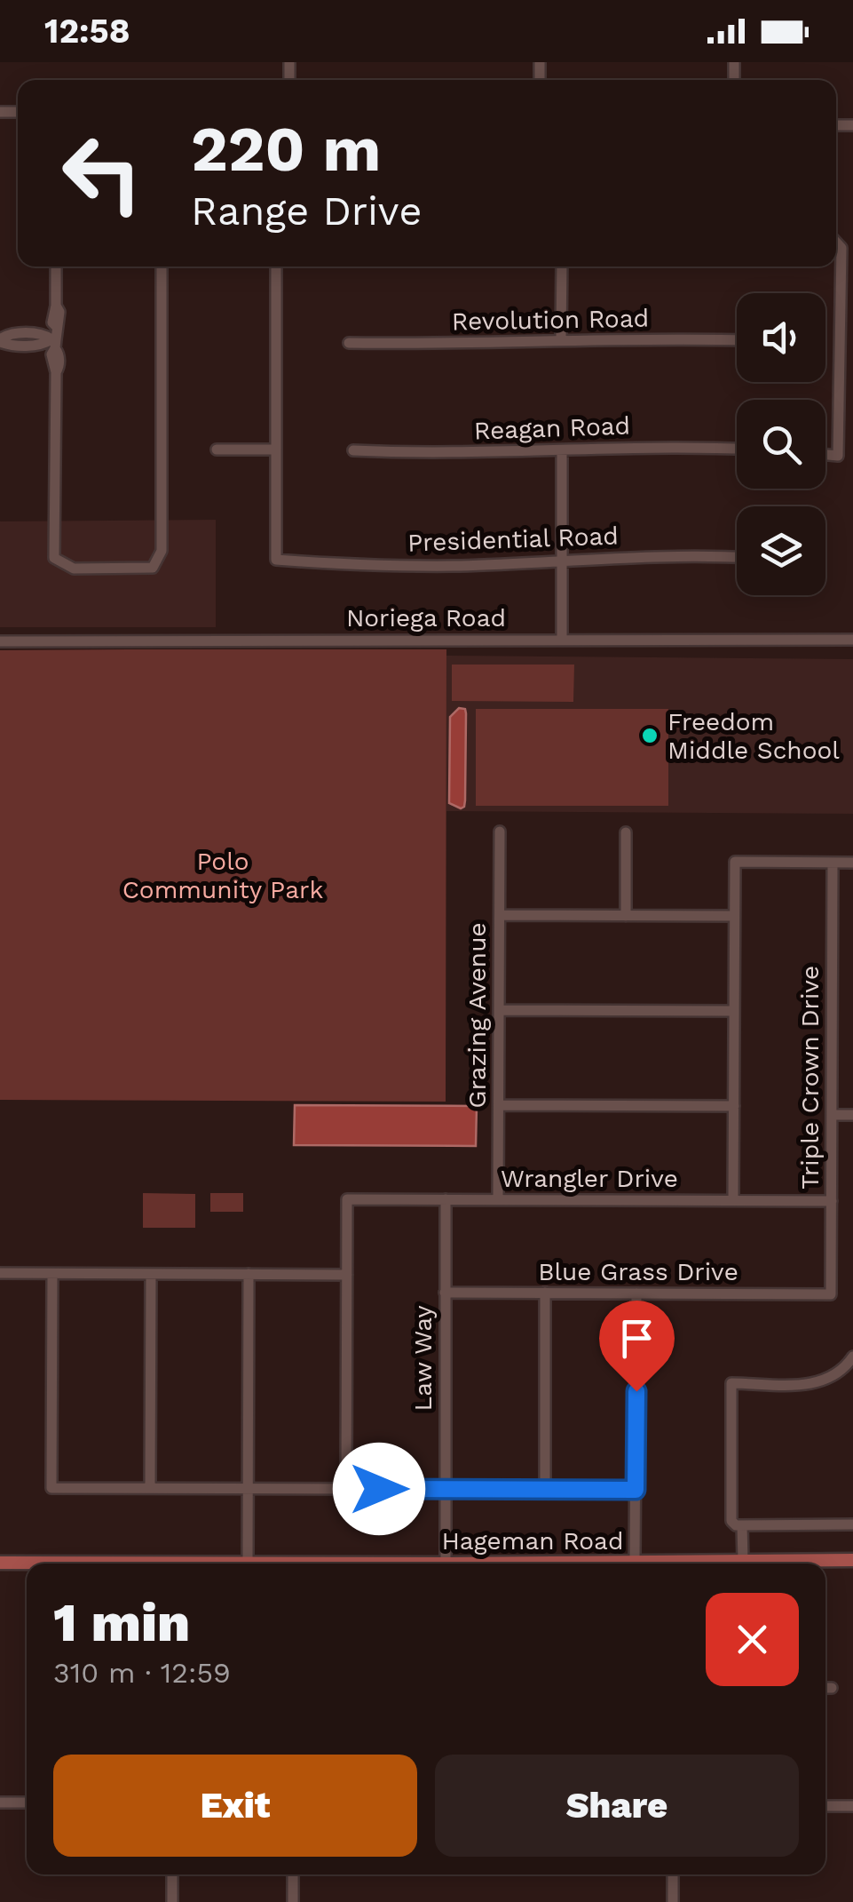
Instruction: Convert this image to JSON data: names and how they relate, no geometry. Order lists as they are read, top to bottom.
{
  "streets": {
    "main road": ["Hageman Road"],
    "street": [
      "Revolution Road",
      "Reagan Road",
      "Presidential Road",
      "Noriega Road",
      "Grazing Avenue",
      "Triple Crown Drive",
      "Wrangler Drive",
      "Blue Grass Drive",
      "Law Way"
    ]
  },
  "crossings": [
    ["Grazing Avenue", "Wrangler Drive"],
    ["Triple Crown Drive", "Wrangler Drive"],
    ["Triple Crown Drive", "Blue Grass Drive"],
    ["Wrangler Drive", "Law Way"],
    ["Blue Grass Drive", "Law Way"]
  ],
  "parks": ["Polo Community Park"],
  "places": ["Freedom Middle School"],
  "page": {
    "status": "12:58",
    "turn": ["220 m", "Range Drive"],
    "heading": ["1 min", "310 m · 12:59"],
    "buttons": ["Exit", "Share"]
  }
}
